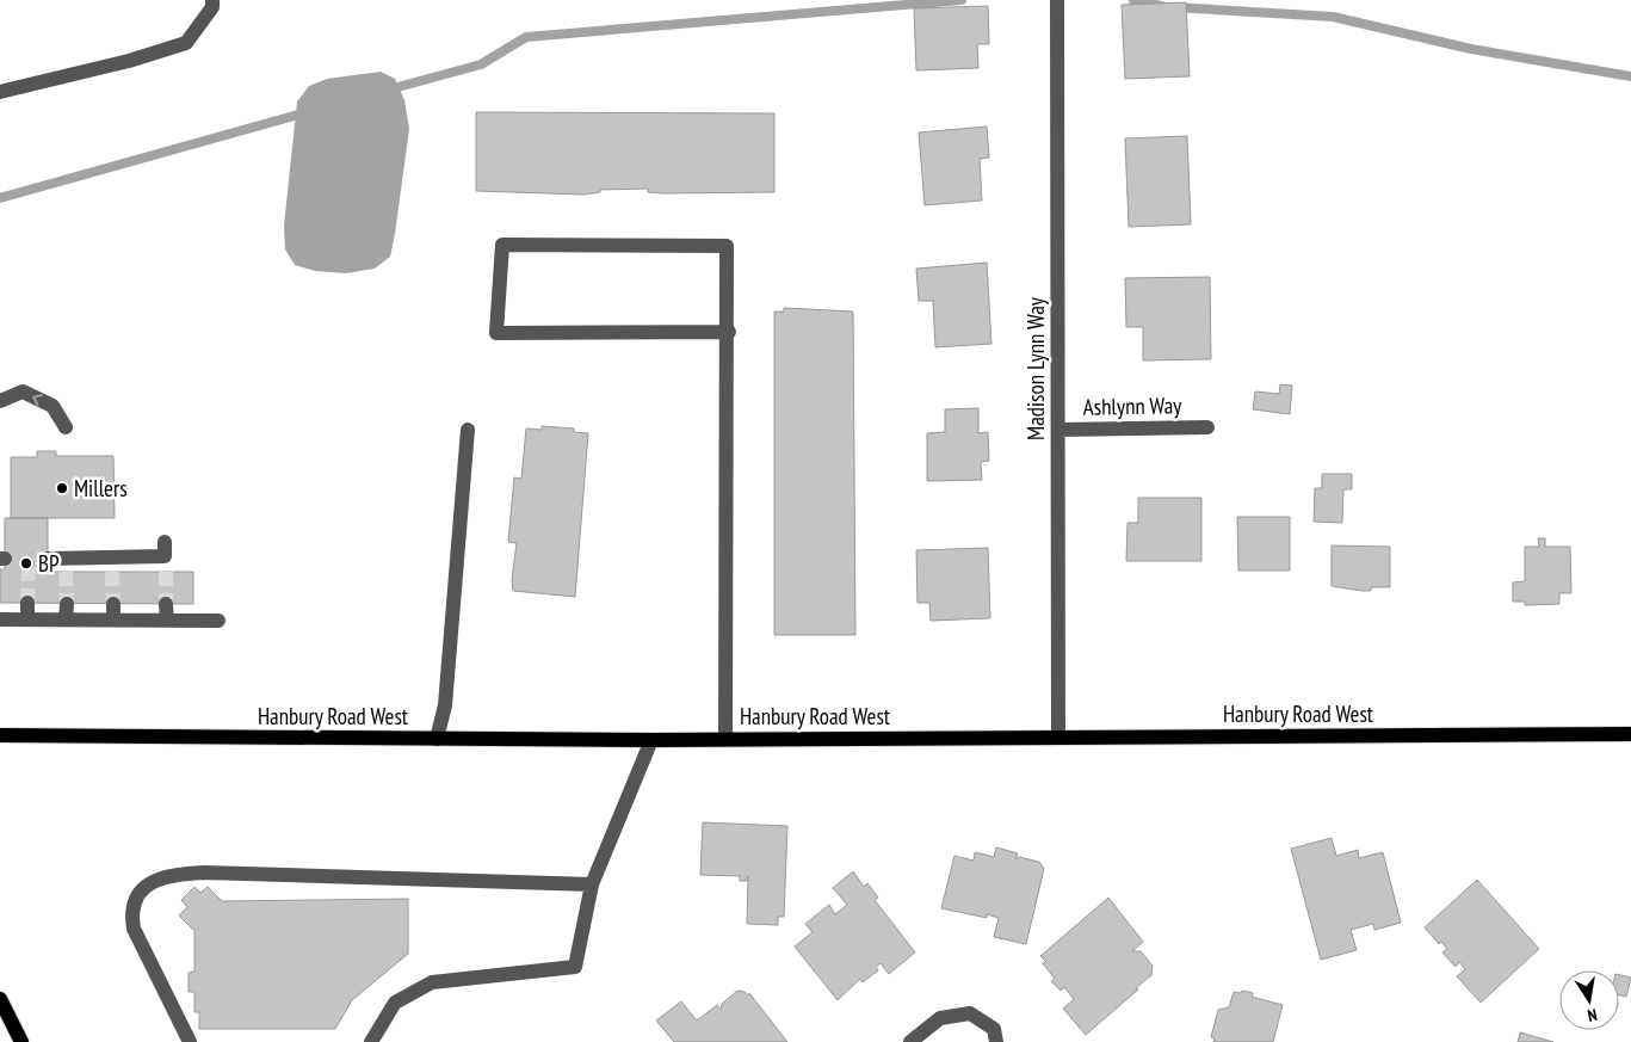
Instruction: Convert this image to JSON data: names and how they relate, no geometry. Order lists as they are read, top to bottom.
{
  "streets": {
    "main road": ["Hanbury Road West"],
    "street": ["Madison Lynn Way", "Ashlynn Way"]
  },
  "crossings": [
    ["Madison Lynn Way", "Ashlynn Way"],
    ["Madison Lynn Way", "Hanbury Road West"]
  ],
  "places": ["Millers", "BP"],
  "north": "bottom"
}
